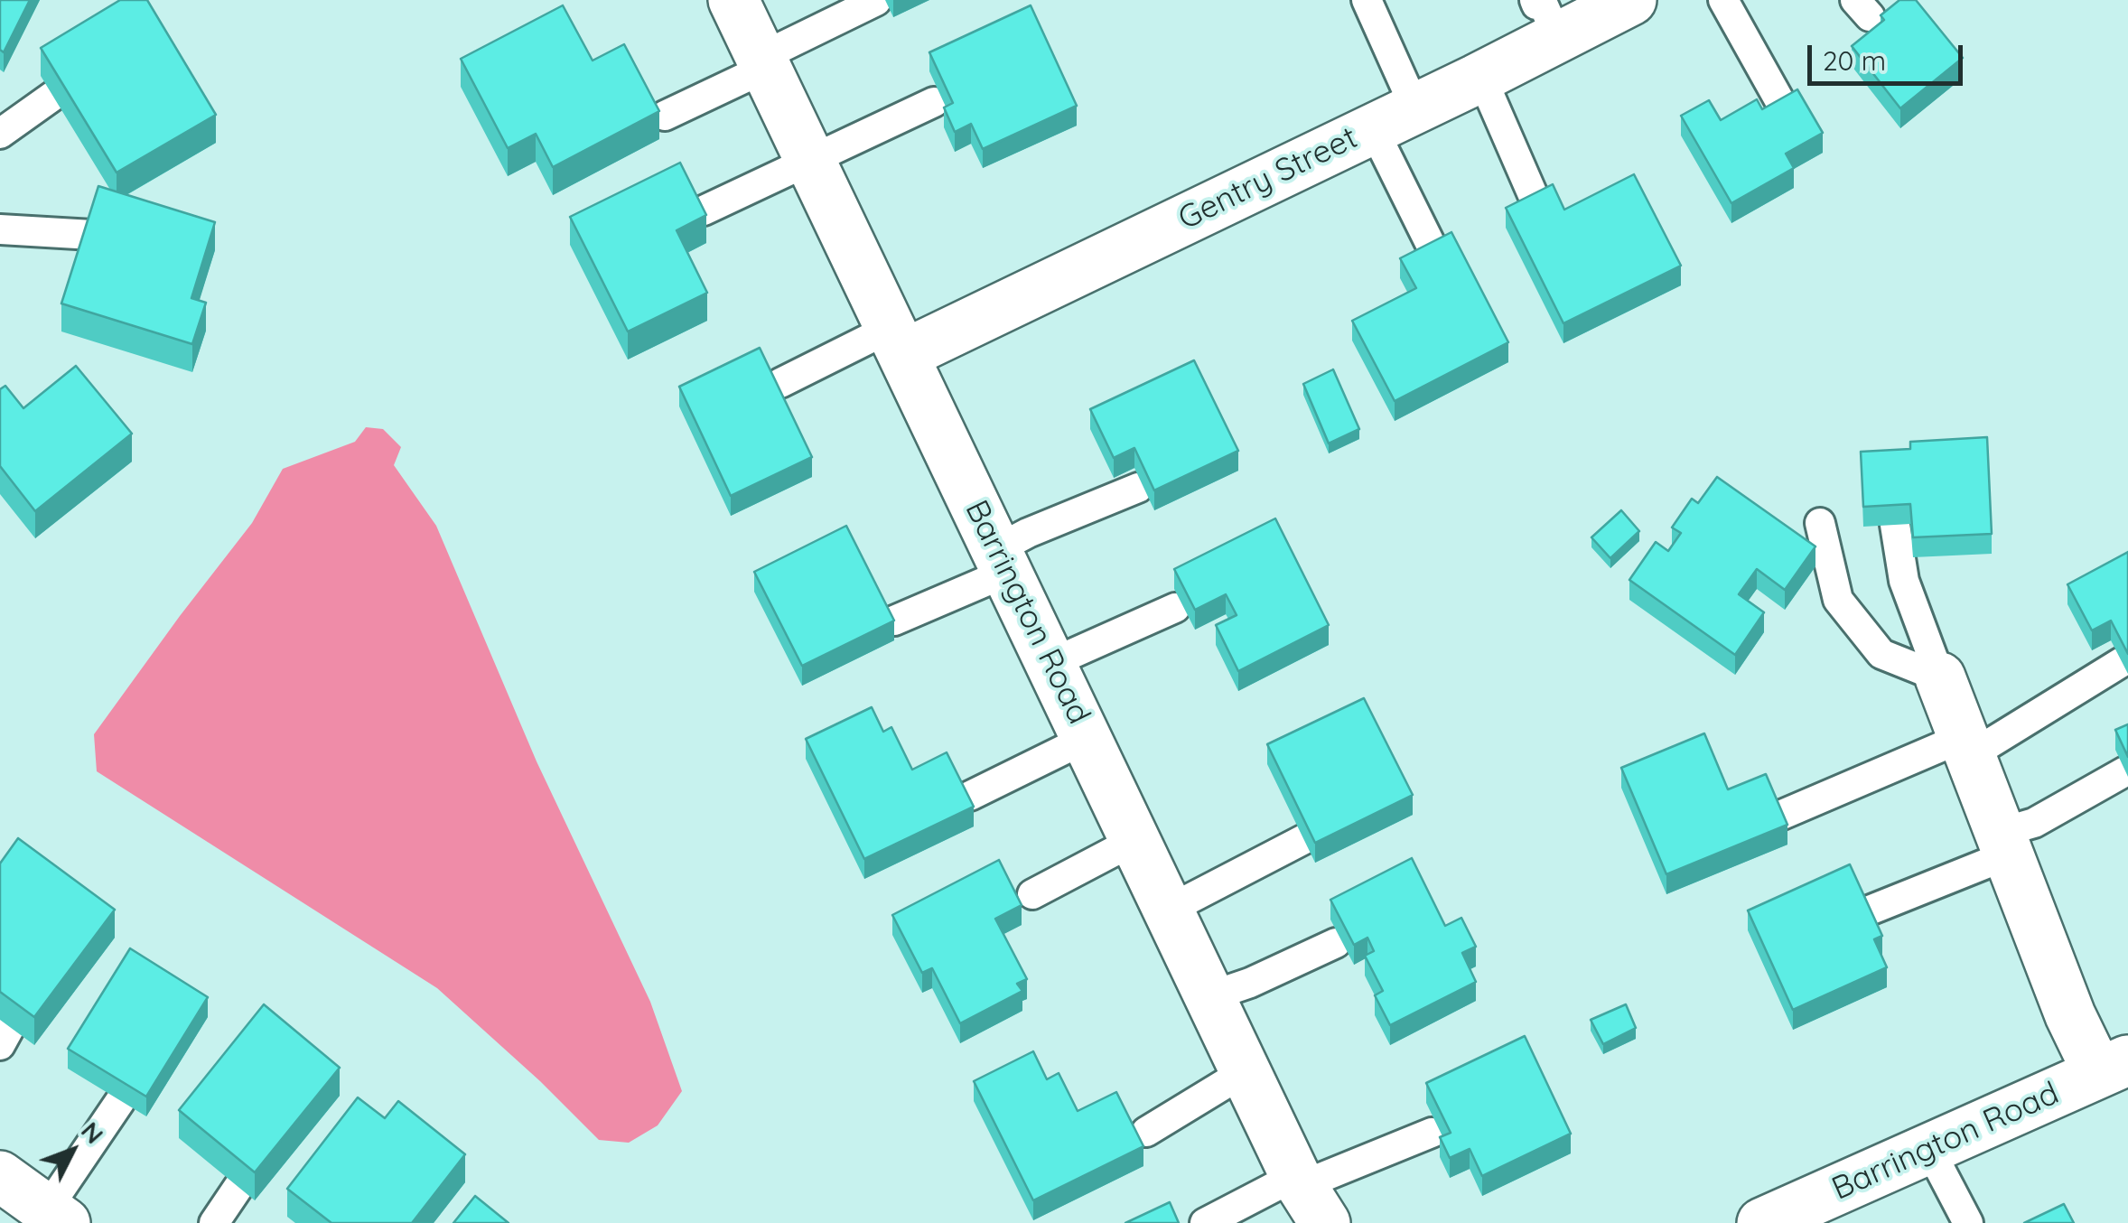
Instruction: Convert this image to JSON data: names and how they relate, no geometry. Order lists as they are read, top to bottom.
{
  "streets": {
    "street": ["Gentry Street", "Barrington Road"]
  },
  "crossings": [
    ["Gentry Street", "Barrington Road"]
  ],
  "scale_bar": "20 m",
  "north": "top right"
}
